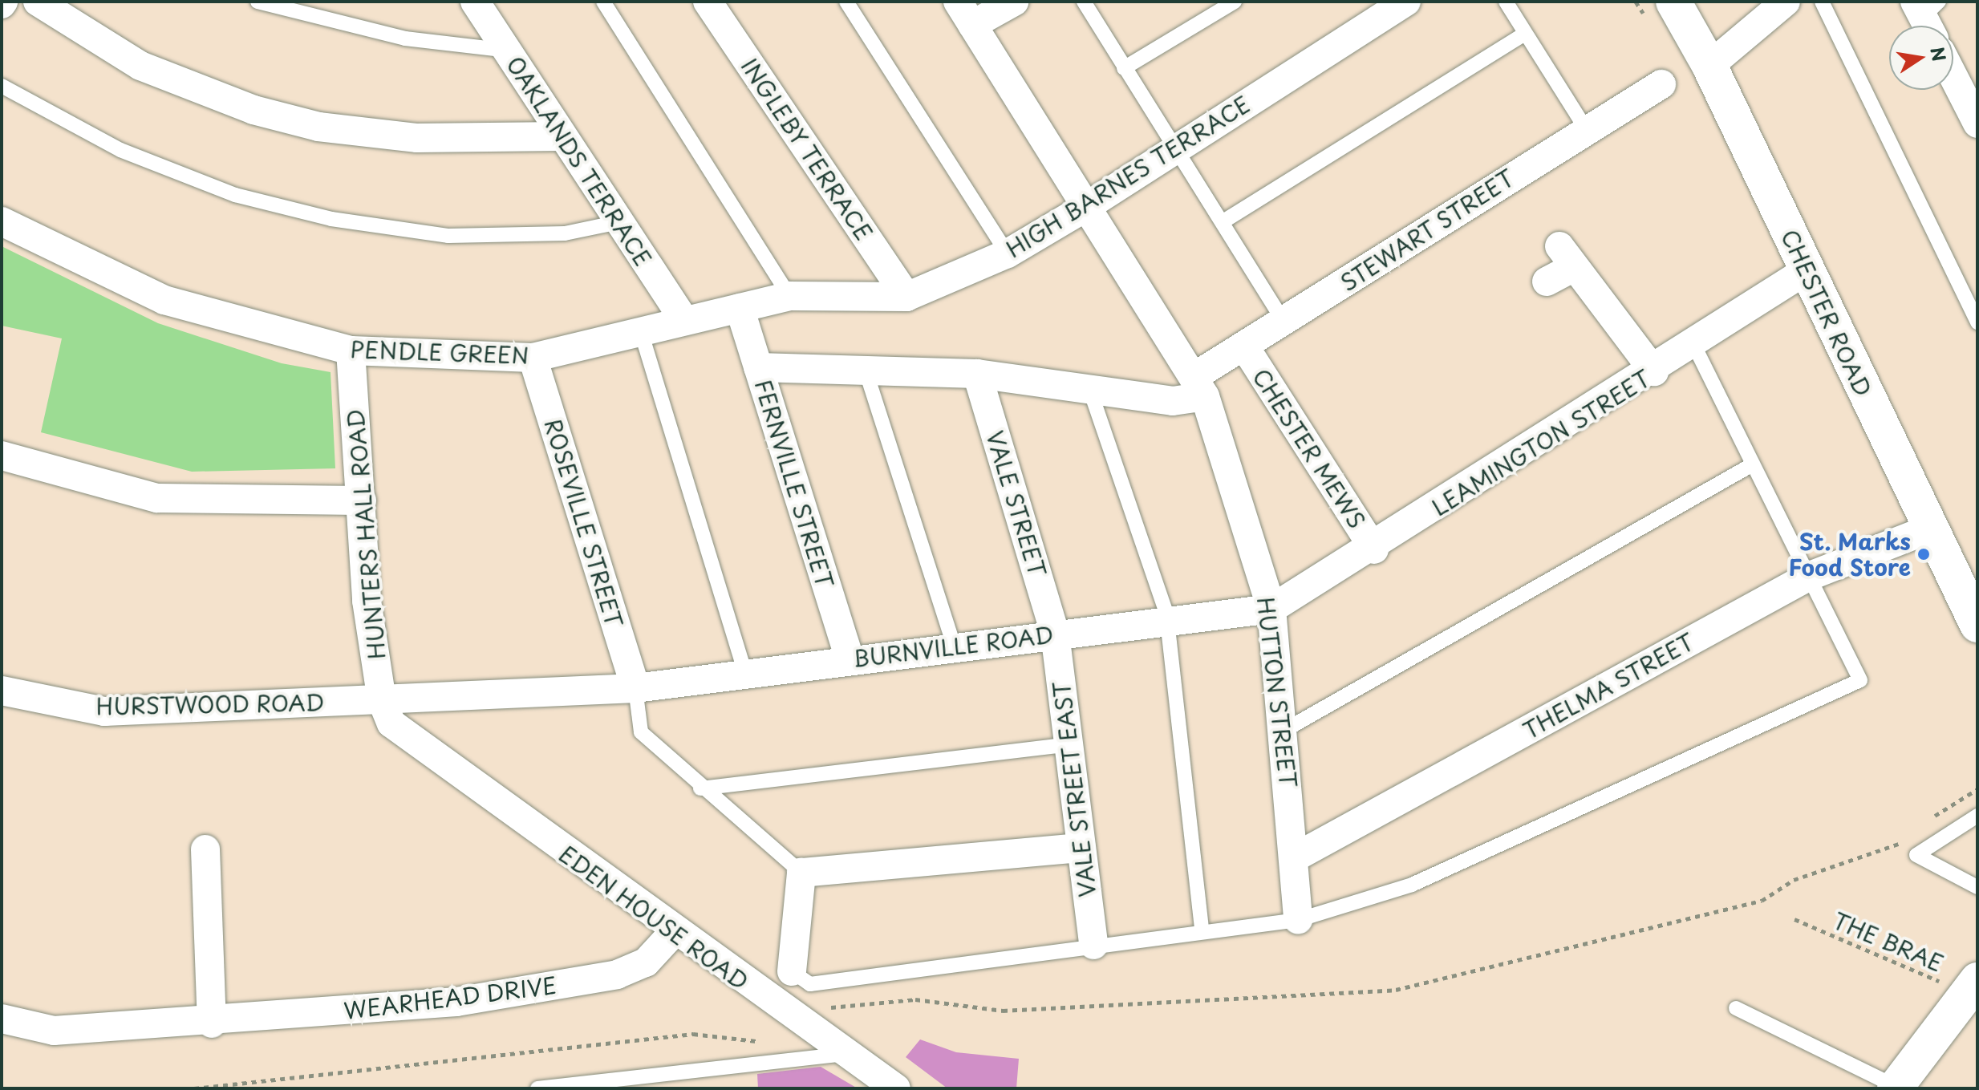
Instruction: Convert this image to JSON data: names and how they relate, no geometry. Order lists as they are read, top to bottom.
{
  "streets": {
    "main road": ["CHESTER ROAD"],
    "street": [
      "INGLEBY TERRACE",
      "OAKLANDS TERRACE",
      "HIGH BARNES TERRACE",
      "STEWART STREET",
      "PENDLE GREEN",
      "LEAMINGTON STREET",
      "CHESTER MEWS",
      "FERNVILLE STREET",
      "VALE STREET",
      "ROSEVILLE STREET",
      "HUNTERS HALL ROAD",
      "BURNVILLE ROAD",
      "THELMA STREET",
      "HUTTON STREET",
      "HURSTWOOD ROAD",
      "VALE STREET EAST",
      "EDEN HOUSE ROAD",
      "WEARHEAD DRIVE"
    ],
    "path": ["THE BRAE"]
  },
  "crossings": [
    ["INGLEBY TERRACE", "HIGH BARNES TERRACE"],
    ["OAKLANDS TERRACE", "HIGH BARNES TERRACE"],
    ["HIGH BARNES TERRACE", "PENDLE GREEN"],
    ["HIGH BARNES TERRACE", "FERNVILLE STREET"],
    ["HIGH BARNES TERRACE", "HUTTON STREET"],
    ["STEWART STREET", "CHESTER MEWS"],
    ["STEWART STREET", "HUTTON STREET"],
    ["CHESTER ROAD", "LEAMINGTON STREET"],
    ["CHESTER ROAD", "THELMA STREET"],
    ["PENDLE GREEN", "ROSEVILLE STREET"],
    ["PENDLE GREEN", "HUNTERS HALL ROAD"],
    ["LEAMINGTON STREET", "CHESTER MEWS"],
    ["LEAMINGTON STREET", "BURNVILLE ROAD"],
    ["LEAMINGTON STREET", "HUTTON STREET"],
    ["FERNVILLE STREET", "BURNVILLE ROAD"],
    ["VALE STREET", "BURNVILLE ROAD"],
    ["VALE STREET", "VALE STREET EAST"],
    ["ROSEVILLE STREET", "BURNVILLE ROAD"],
    ["ROSEVILLE STREET", "HURSTWOOD ROAD"],
    ["HUNTERS HALL ROAD", "HURSTWOOD ROAD"],
    ["HUNTERS HALL ROAD", "EDEN HOUSE ROAD"],
    ["BURNVILLE ROAD", "HUTTON STREET"],
    ["BURNVILLE ROAD", "HURSTWOOD ROAD"],
    ["BURNVILLE ROAD", "VALE STREET EAST"],
    ["THELMA STREET", "HUTTON STREET"],
    ["EDEN HOUSE ROAD", "WEARHEAD DRIVE"]
  ],
  "places": ["St. Marks Food Store"],
  "north": "right"
}
